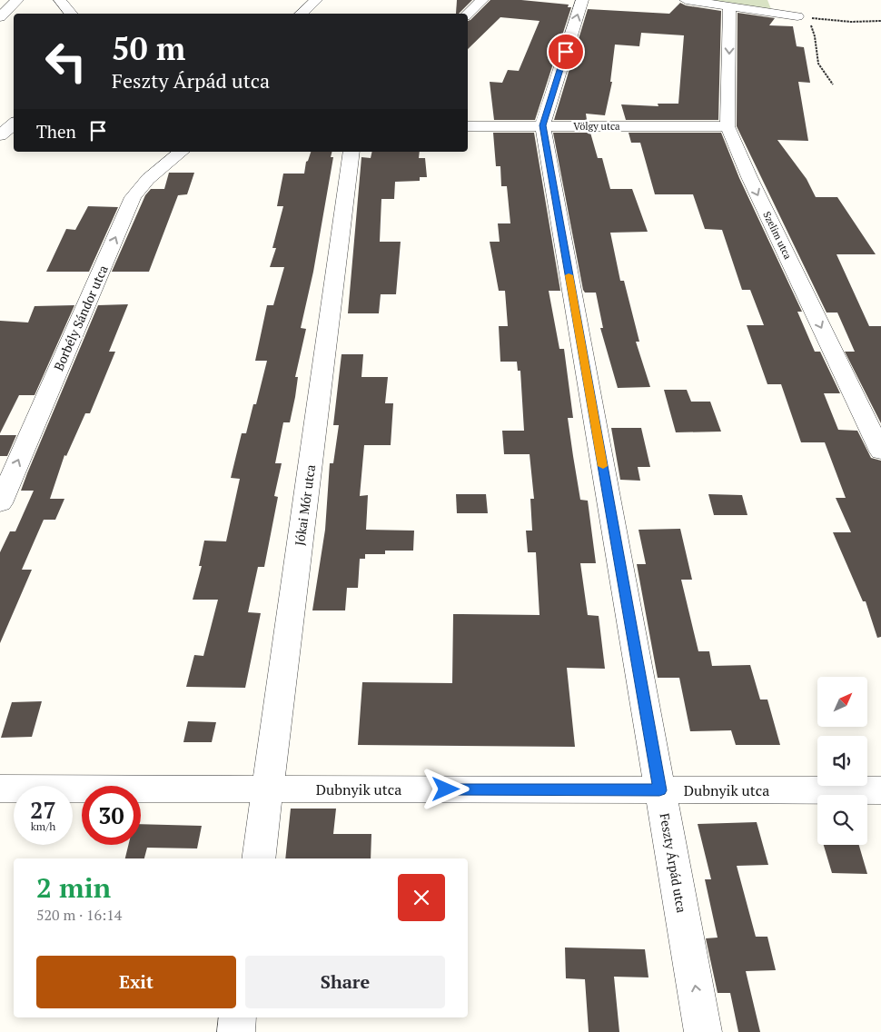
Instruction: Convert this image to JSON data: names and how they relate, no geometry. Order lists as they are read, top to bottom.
{
  "streets": {
    "street": [
      "Völgy utca",
      "Szelim utca",
      "Borbély Sándor utca",
      "Jókai Mór utca",
      "Dubnyik utca",
      "Feszty Árpád utca"
    ]
  },
  "crossings": [
    ["Völgy utca", "Szelim utca"],
    ["Völgy utca", "Feszty Árpád utca"],
    ["Jókai Mór utca", "Dubnyik utca"],
    ["Dubnyik utca", "Feszty Árpád utca"]
  ],
  "one_way": ["Szelim utca", "Borbély Sándor utca"],
  "north": "top right",
  "page": {
    "turn": ["50 m", "Feszty Árpád utca"],
    "then": "Then",
    "speed": "27 km/h",
    "limit": "30",
    "heading": ["2 min", "520 m · 16:14"],
    "buttons": ["Exit", "Share"]
  }
}
